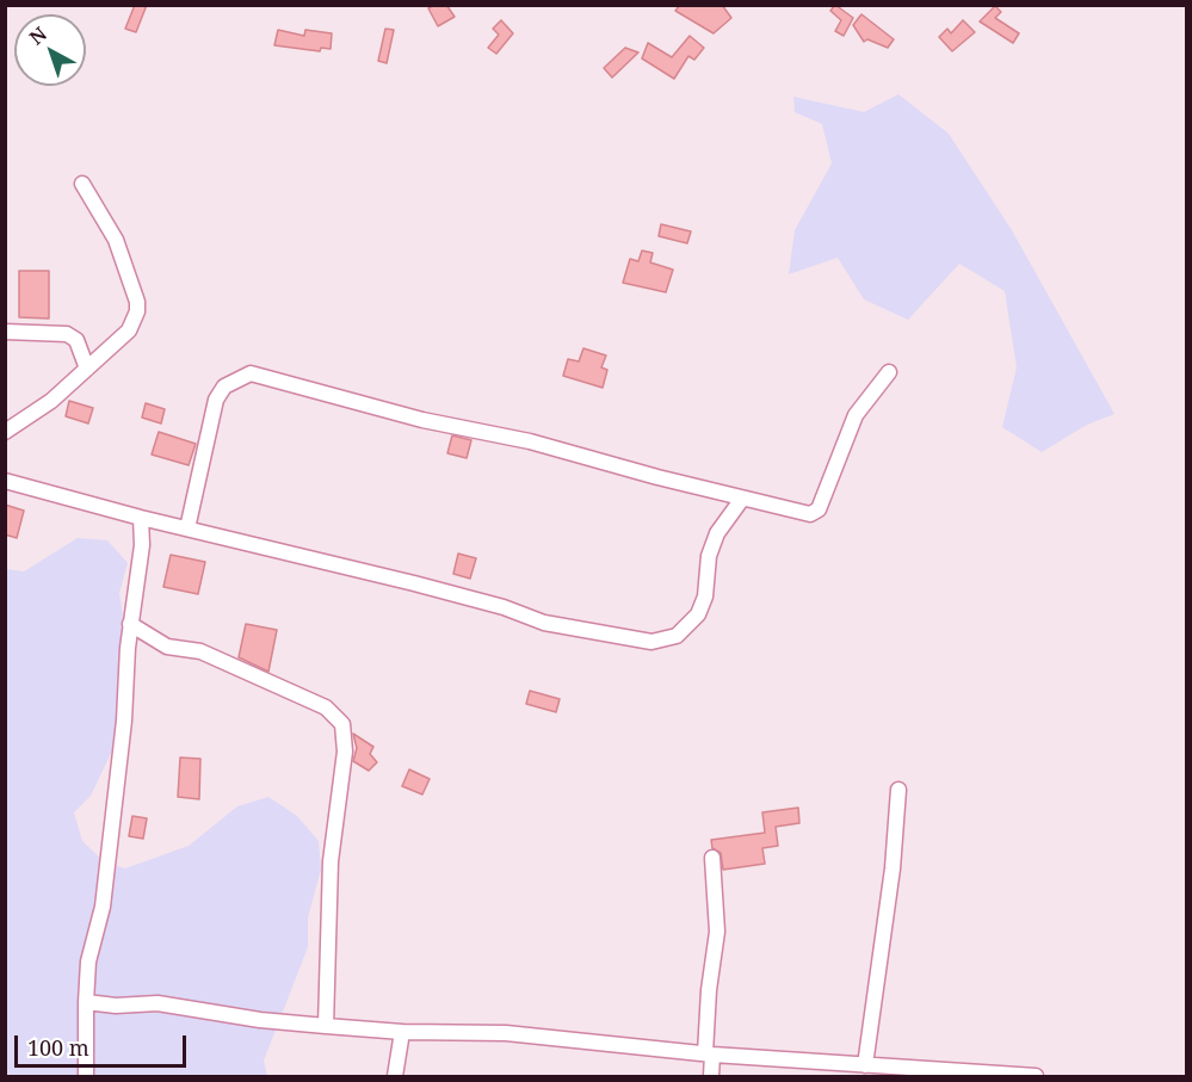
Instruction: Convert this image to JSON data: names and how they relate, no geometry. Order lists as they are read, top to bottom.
{
  "scale_bar": "100 m",
  "north": "top left"
}
